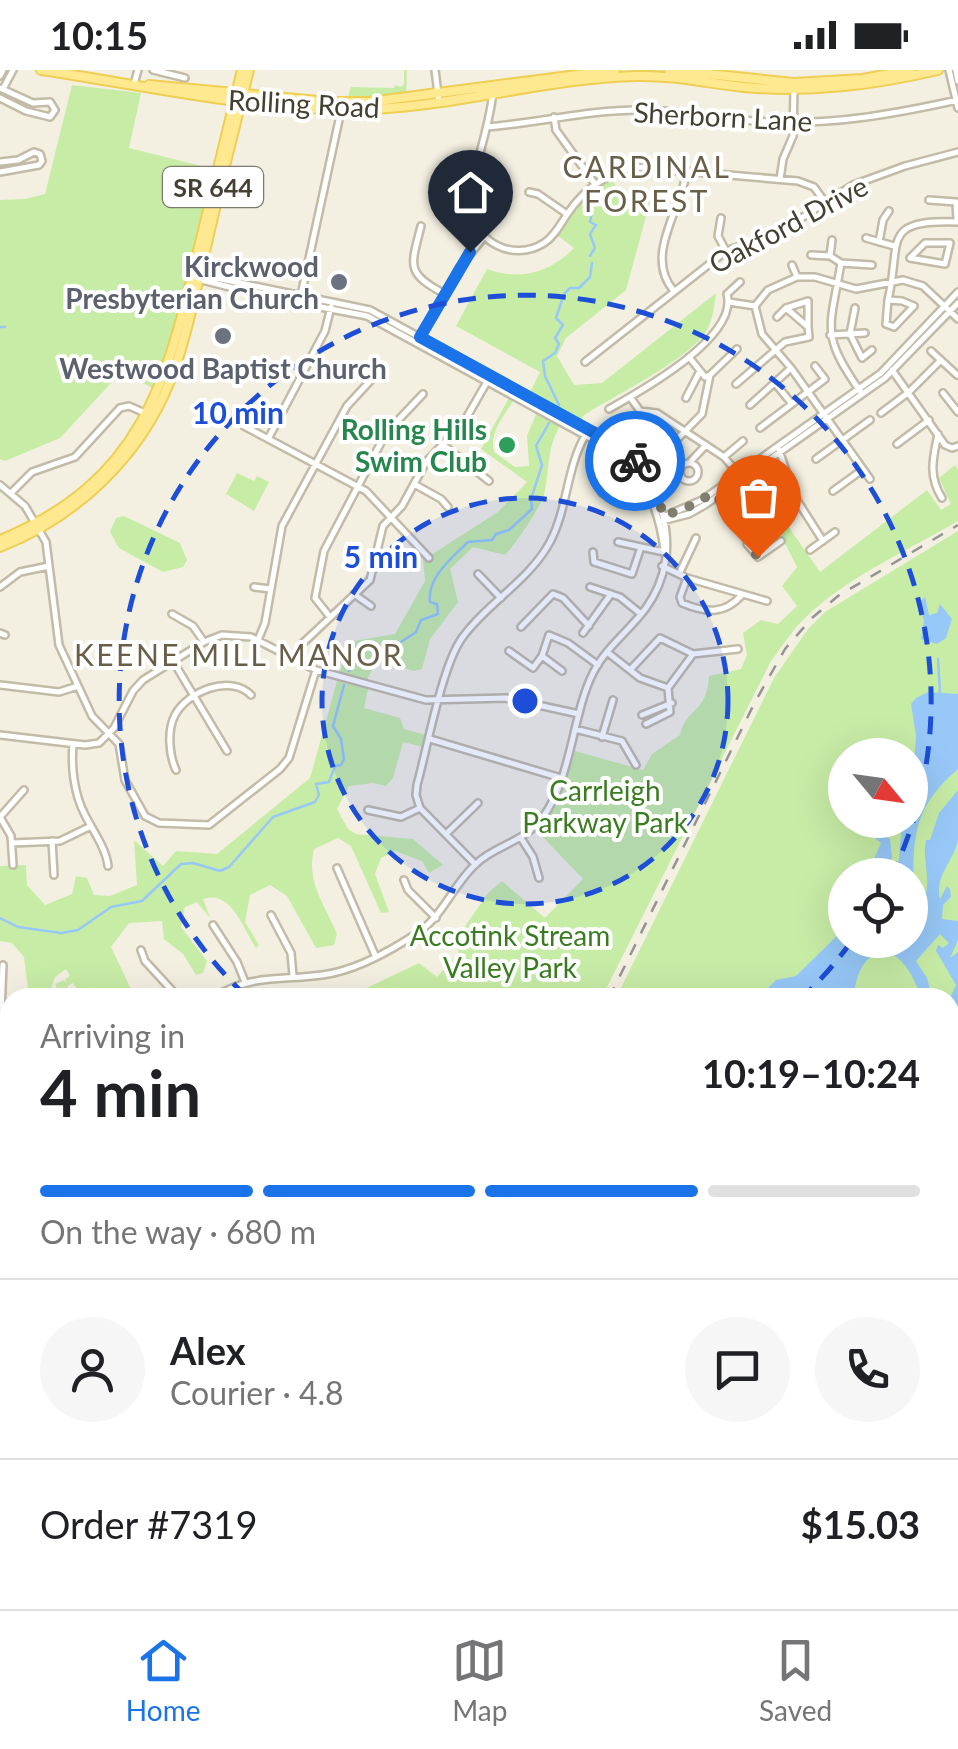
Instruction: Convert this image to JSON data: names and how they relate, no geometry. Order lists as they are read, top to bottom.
{
  "streets": {
    "main road": ["Rolling Road", "SR 644"],
    "street": ["Sherborn Lane", "Oakford Drive"]
  },
  "crossings": [
    ["Rolling Road", "SR 644"]
  ],
  "districts": ["CARDINAL FOREST", "KEENE MILL MANOR"],
  "parks": ["Carrleigh Parkway Park", "Accotink Stream Valley Park"],
  "places": ["Kirckwood Presbyterian Church", "Westwood Baptist Church", "Rolling Hills Swim Club"],
  "north": "bottom right",
  "page": {
    "status": "10:15",
    "heading": ["4 min", "Arriving in", "10:19–10:24"],
    "panel": [
      "Alex",
      "Courier · 4.8",
      "Order #7319",
      "$15.03"
    ],
    "bar": "On the way · 680 m",
    "tabs": ["Home", "Map", "Saved"]
  },
  "rings": ["10 min", "5 min"]
}
